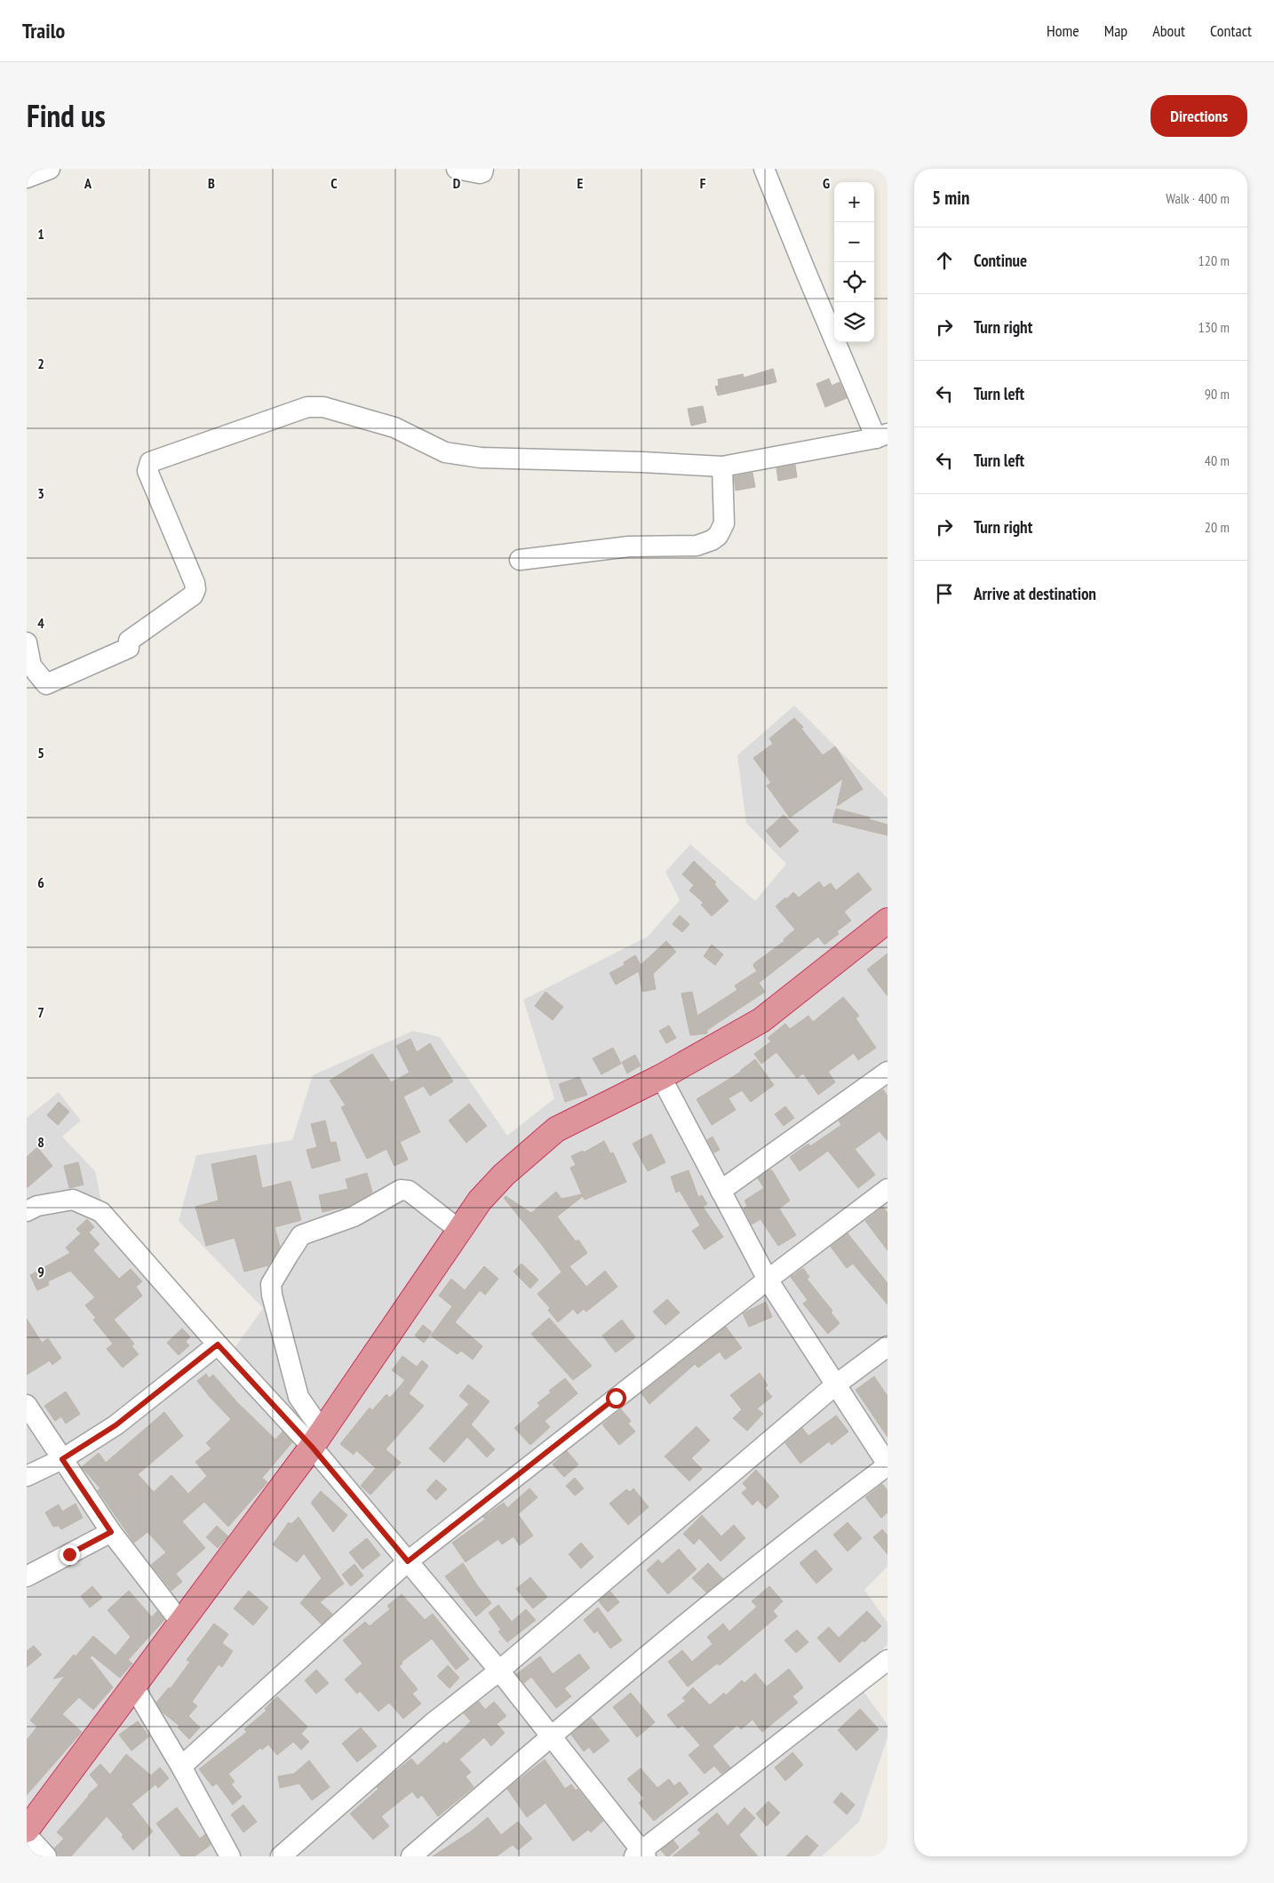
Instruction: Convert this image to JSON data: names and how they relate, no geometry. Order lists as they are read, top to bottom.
{
  "page": {
    "header": "Trailo",
    "nav": [
      "Home",
      "Map",
      "About",
      "Contact"
    ],
    "title": "Find us",
    "buttons": "Directions",
    "heading": ["5 min", "Walk · 400 m"],
    "map_buttons": ["+", "−"],
    "list": [
      ["Continue", "120 m"],
      ["Turn right", "130 m"],
      ["Turn left", "90 m"],
      ["Turn left", "40 m"],
      ["Turn right", "20 m"],
      "Arrive at destination"
    ]
  },
  "grid": {
    "columns": [
      "A",
      "B",
      "C",
      "D",
      "E",
      "F",
      "G"
    ],
    "rows": [
      "1",
      "2",
      "3",
      "4",
      "5",
      "6",
      "7",
      "8",
      "9"
    ]
  }
}
